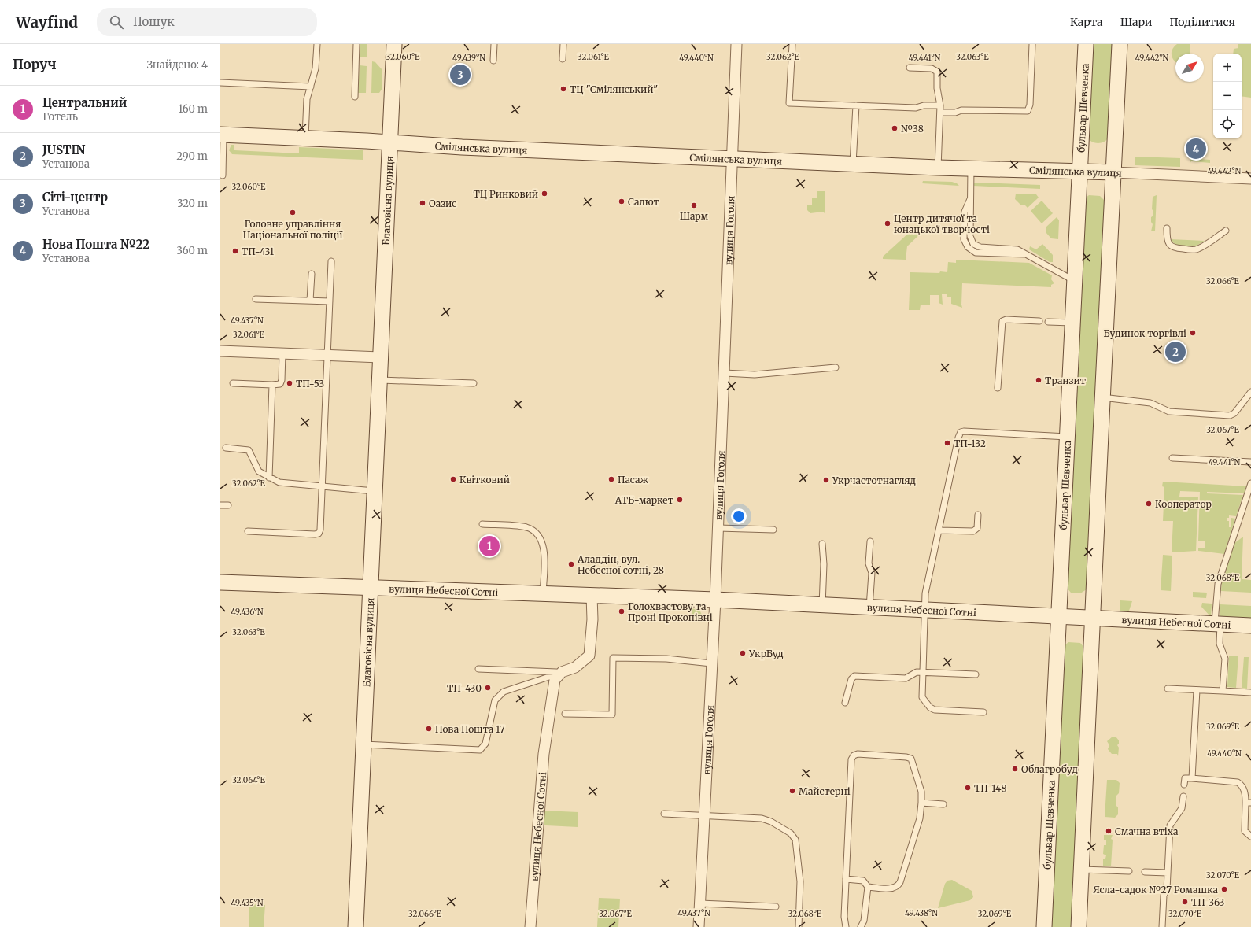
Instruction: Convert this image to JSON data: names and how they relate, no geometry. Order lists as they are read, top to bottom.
{
  "streets": {
    "main road": [
      "бульвар Шевченка",
      "Смілянська вулиця",
      "Благовісна вулиця",
      "вулиця Небесної Сотні"
    ],
    "street": ["вулиця Гоголя"]
  },
  "crossings": [
    ["бульвар Шевченка", "Смілянська вулиця"],
    ["бульвар Шевченка", "вулиця Небесної Сотні"],
    ["Смілянська вулиця", "Благовісна вулиця"],
    ["Смілянська вулиця", "вулиця Гоголя"],
    ["Благовісна вулиця", "вулиця Небесної Сотні"],
    ["вулиця Гоголя", "вулиця Небесної Сотні"]
  ],
  "places": [
    "ТЦ \"Смілянський\"",
    "№38",
    "ТЦ Ринковий",
    "Салют",
    "Оазис",
    "Шарм",
    "Головне управління Національної поліції",
    "Центр дитячої та юнацької творчості",
    "ТП-431",
    "Будинок торгівлі",
    "Транзит",
    "ТП-53",
    "ТП-132",
    "Квітковий",
    "Пасаж",
    "Укрчастотнагляд",
    "АТБ-маркет",
    "Кооператор",
    "Аладдін, вул. Небесної сотні, 28",
    "Голохвастову та Проні Прокопівні",
    "УкрБуд",
    "ТП-430",
    "Нова Пошта 17",
    "Облагробуд",
    "ТП-148",
    "Майстерні",
    "Смачна втіха",
    "Ясла-садок №27 Ромашка",
    "ТП-363"
  ],
  "north": "top right",
  "page": {
    "header": "Wayfind",
    "search": "Пошук",
    "nav": ["Карта", "Шари", "Поділитися"],
    "heading": ["Поруч", "Знайдено: 4"],
    "map_buttons": ["+", "−"],
    "pins": [
      "3",
      "4",
      "2",
      "1"
    ],
    "list": [
      {
        "mark": "1",
        "name": "Центральний",
        "note": "Готель",
        "value": "160 m"
      },
      {
        "mark": "2",
        "name": "JUSTIN",
        "note": "Установа",
        "value": "290 m"
      },
      {
        "mark": "3",
        "name": "Сіті-центр",
        "note": "Установа",
        "value": "320 m"
      },
      {
        "mark": "4",
        "name": "Нова Пошта №22",
        "note": "Установа",
        "value": "360 m"
      }
    ]
  },
  "coordinates": [
    "32.060°E",
    "32.061°E",
    "32.062°E",
    "32.063°E",
    "49.439°N",
    "49.442°N",
    "49.440°N",
    "49.441°N",
    "32.066°E",
    "49.437°N",
    "32.067°E",
    "32.068°E",
    "49.436°N",
    "32.069°E",
    "32.064°E",
    "32.070°E",
    "49.435°N",
    "49.438°N"
  ]
}
